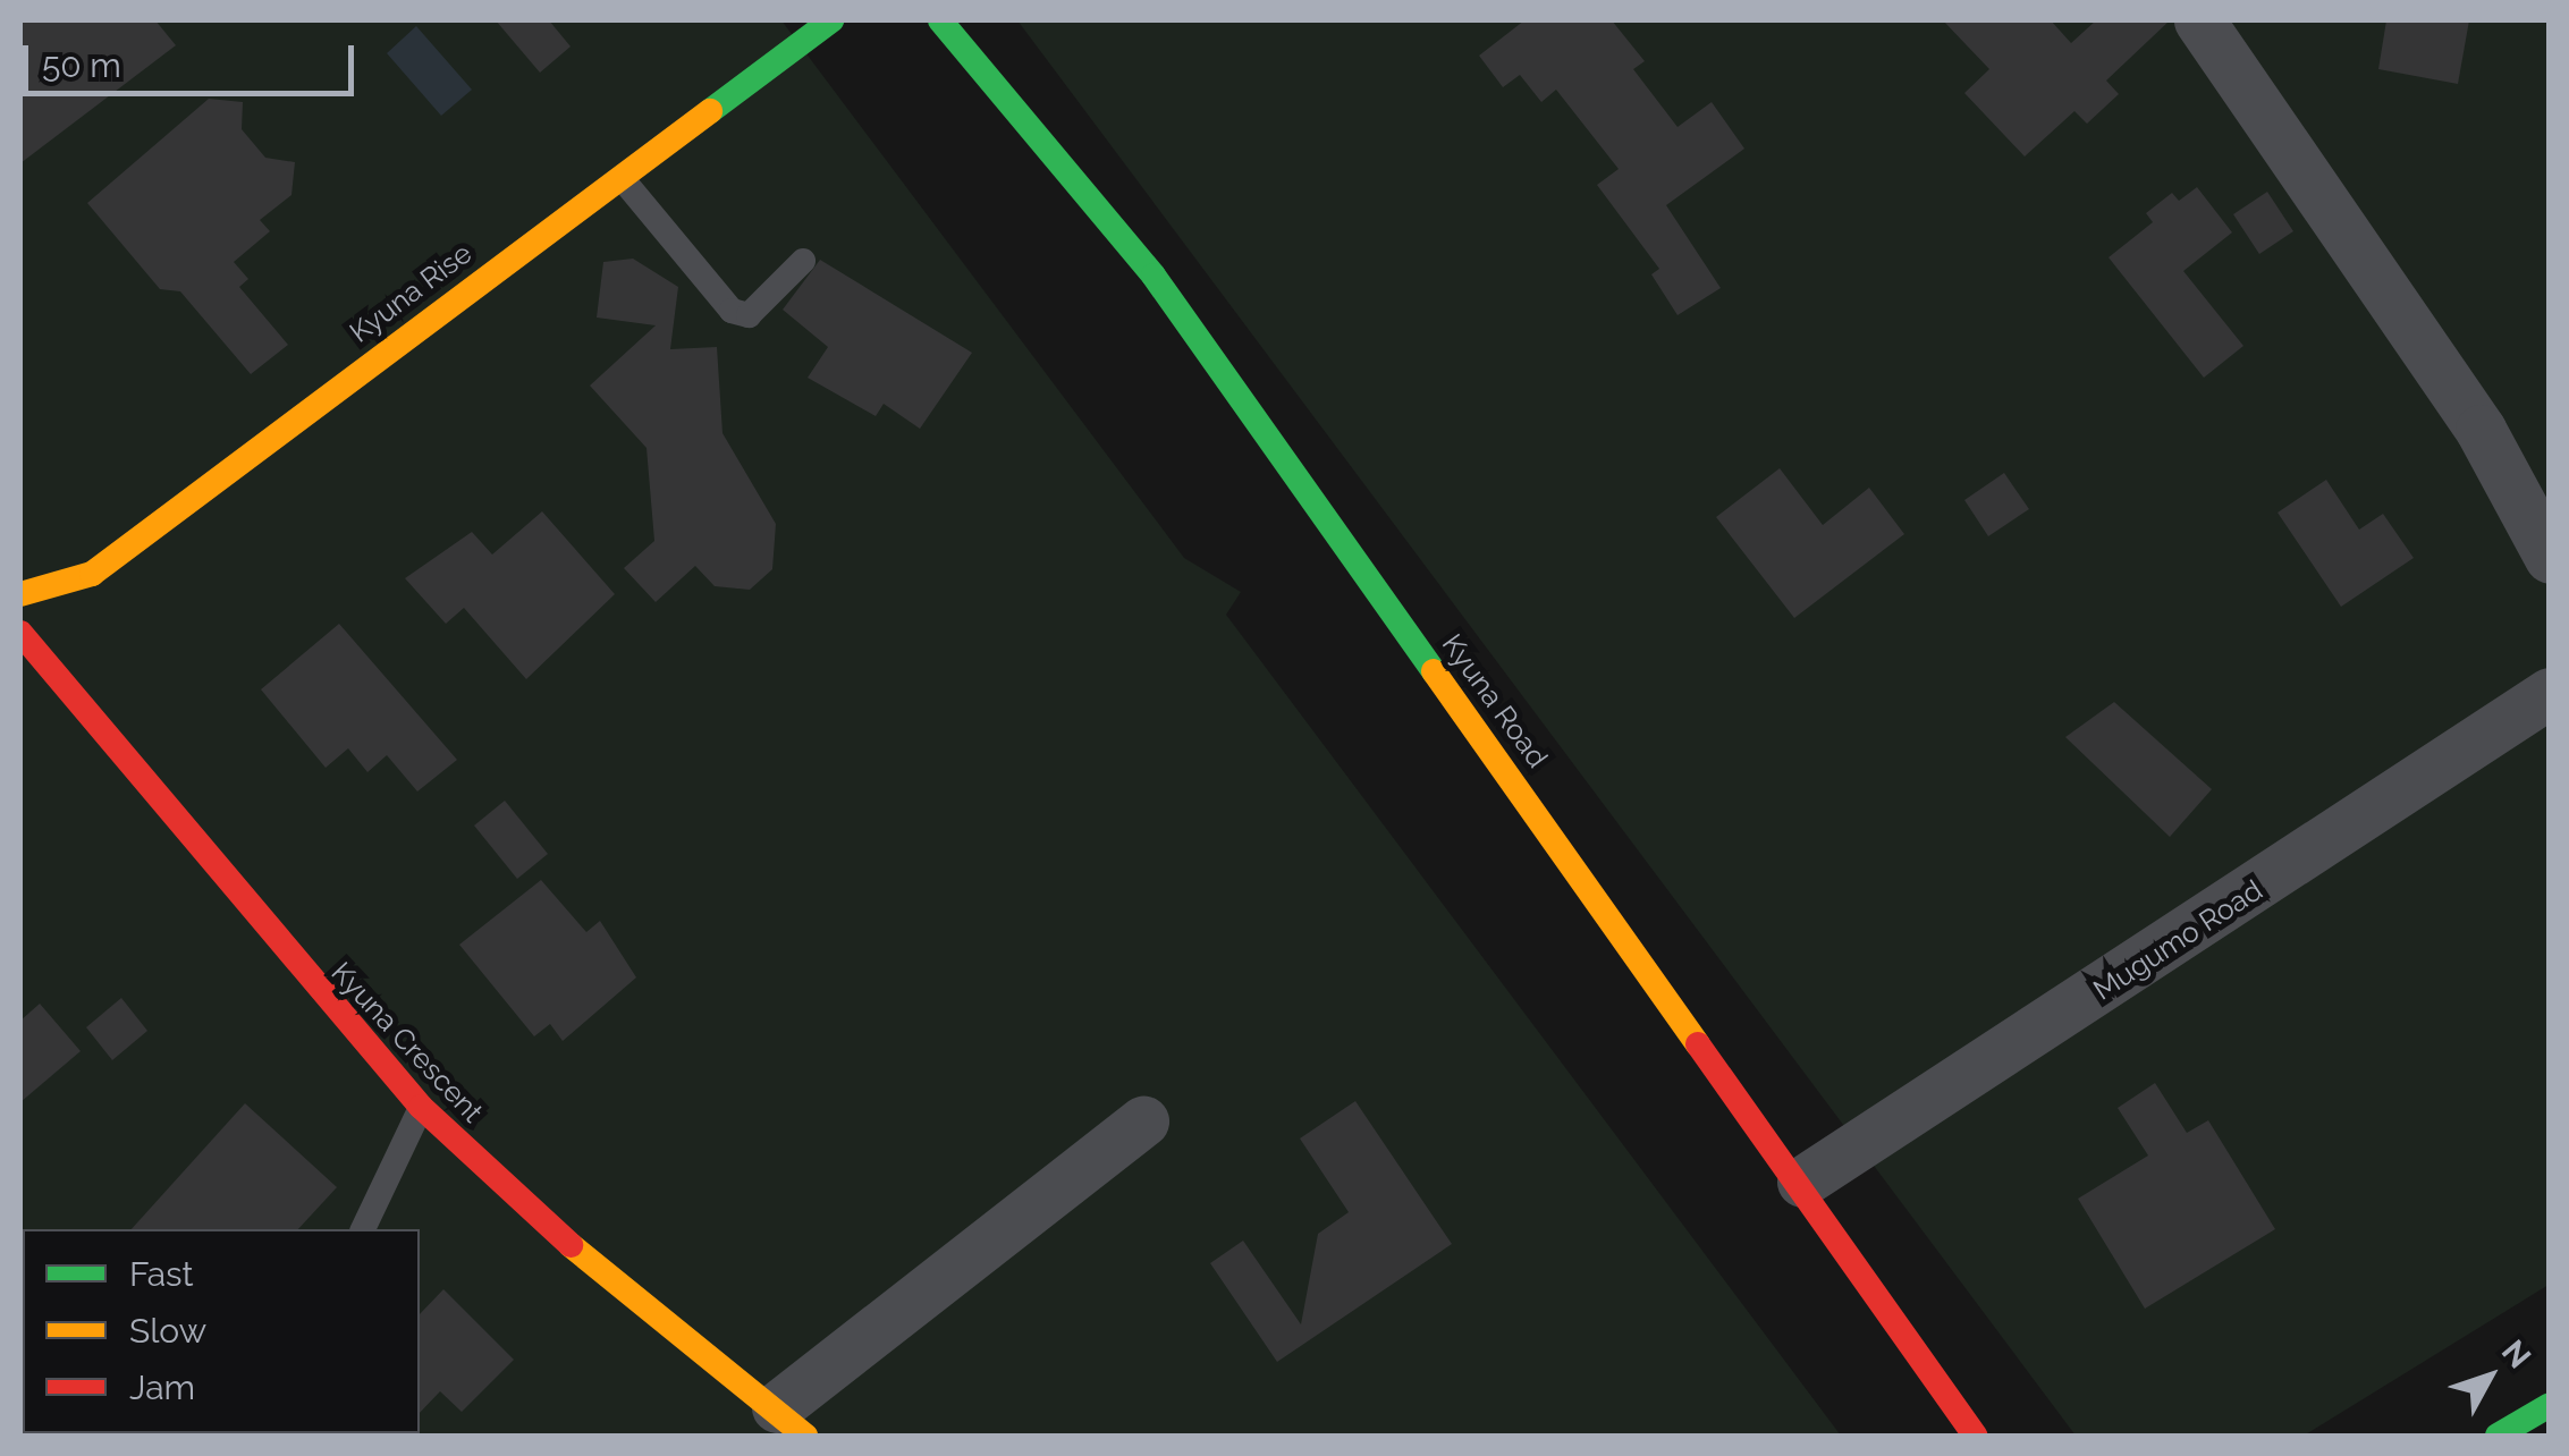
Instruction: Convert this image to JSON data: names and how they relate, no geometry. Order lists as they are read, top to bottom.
{
  "streets": {
    "street": [
      "Kyuna Rise",
      "Kyuna Road",
      "Mugumo Road",
      "Kyuna Crescent"
    ]
  },
  "crossings": [
    ["Kyuna Road", "Mugumo Road"]
  ],
  "legend": ["Fast", "Slow", "Jam"],
  "scale_bar": "50 m",
  "north": "top right"
}
